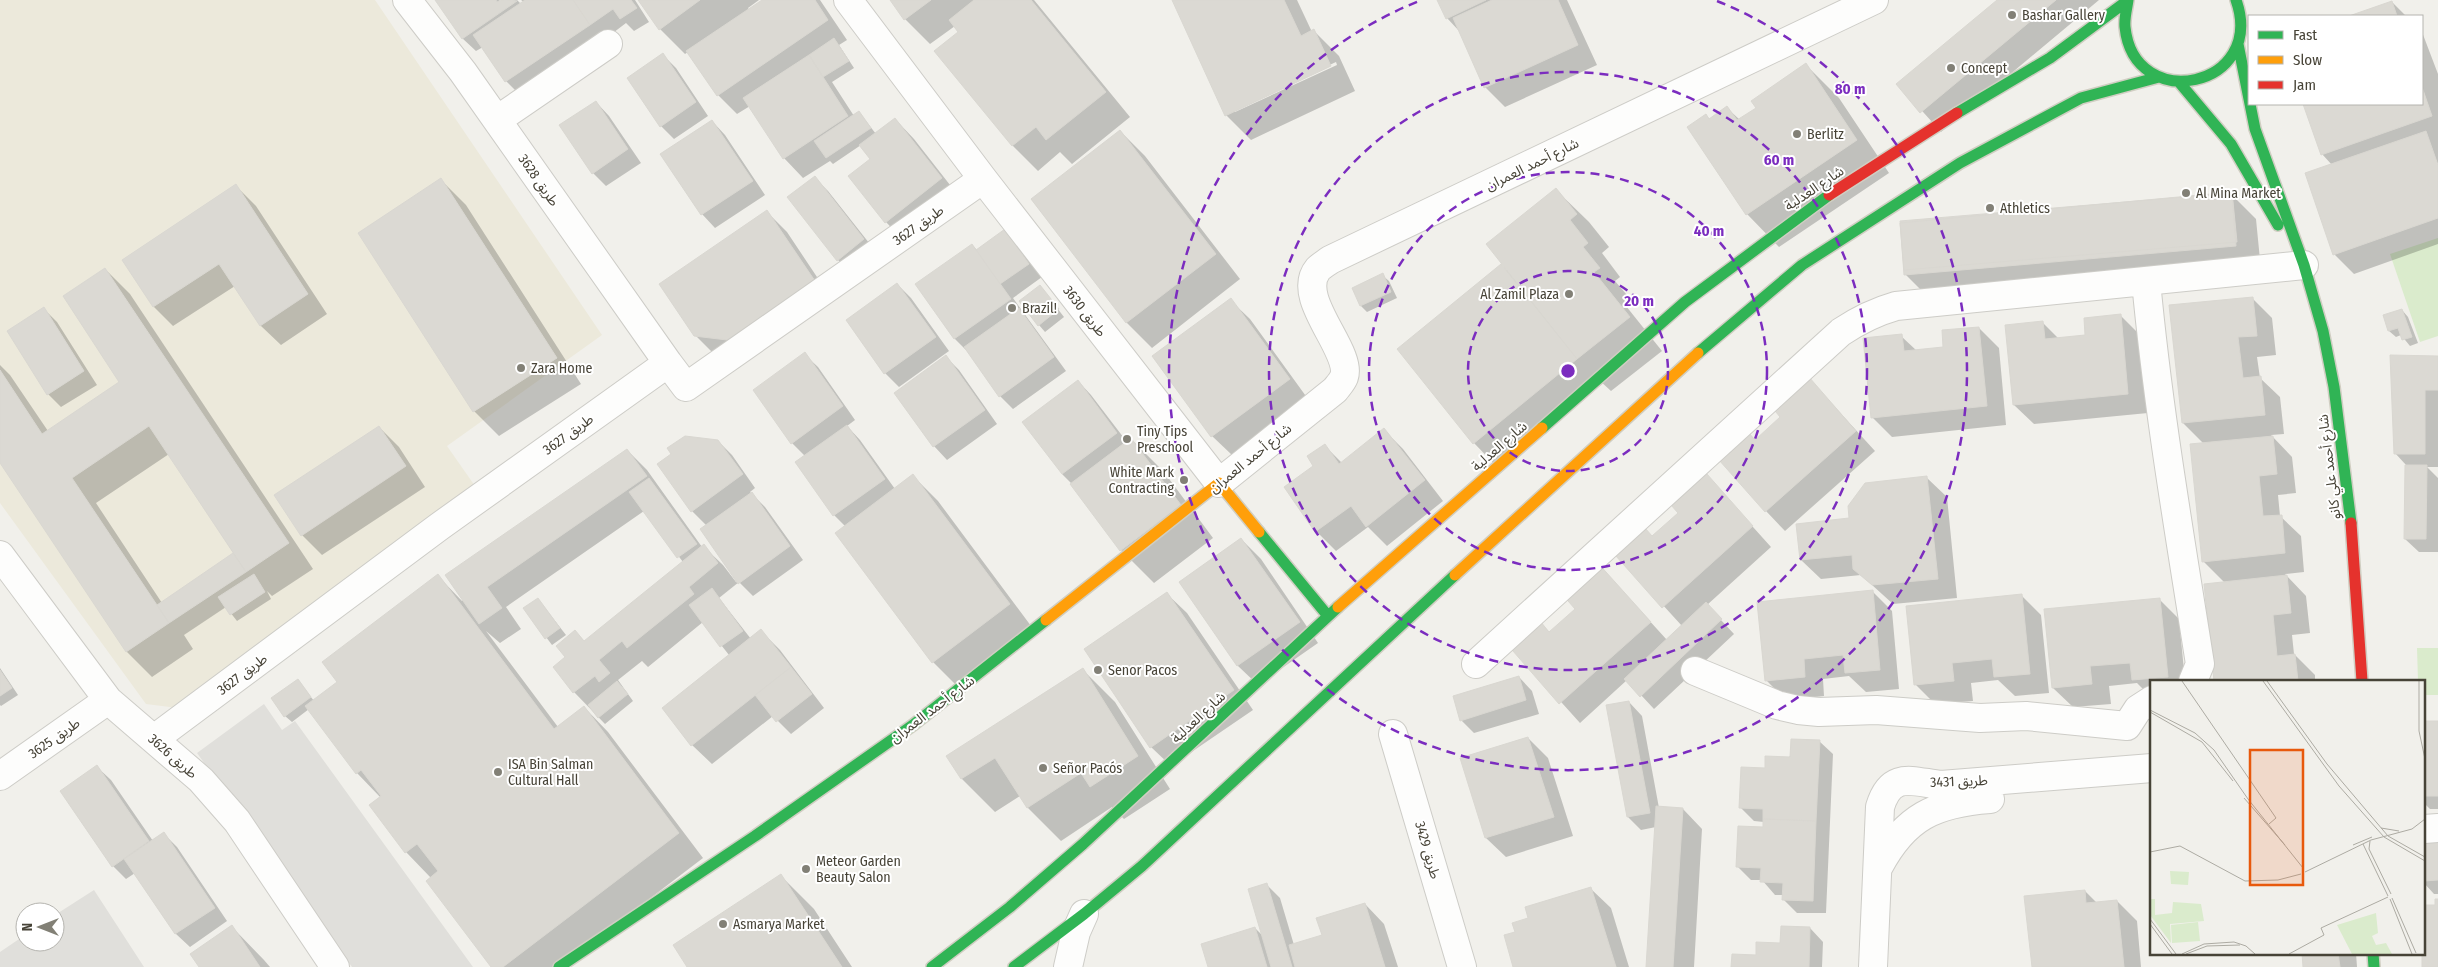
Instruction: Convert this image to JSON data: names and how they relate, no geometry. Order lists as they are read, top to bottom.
{
  "streets": {
    "main road": [
      "شارع أحمد العمران",
      "شارع العدلية",
      "طريق 3630",
      "شارع أحمد علي كانو"
    ],
    "street": [
      "طريق 3628",
      "طريق 3627",
      "طريق 3625",
      "طريق 3626",
      "طريق 3431",
      "طريق 3429"
    ]
  },
  "crossings": [
    ["شارع أحمد العمران", "طريق 3630"],
    ["طريق 3628", "طريق 3627"],
    ["شارع العدلية", "طريق 3630"],
    ["طريق 3627", "طريق 3630"],
    ["طريق 3627", "طريق 3626"],
    ["طريق 3625", "طريق 3626"]
  ],
  "places": [
    "Bashar Gallery",
    "Concept",
    "Berlitz",
    "Al Mina Market",
    "Athletics",
    "Al Zamil Plaza",
    "Brazil!",
    "Zara Home",
    "Tiny Tips Preschool",
    "White Mark Contracting",
    "Senor Pacos",
    "Señor Pacós",
    "ISA Bin Salman Cultural Hall",
    "Meteor Garden Beauty Salon",
    "Asmarya Market"
  ],
  "legend": ["Fast", "Slow", "Jam"],
  "north": "left",
  "rings": [
    "80 m",
    "60 m",
    "40 m",
    "20 m"
  ]
}
